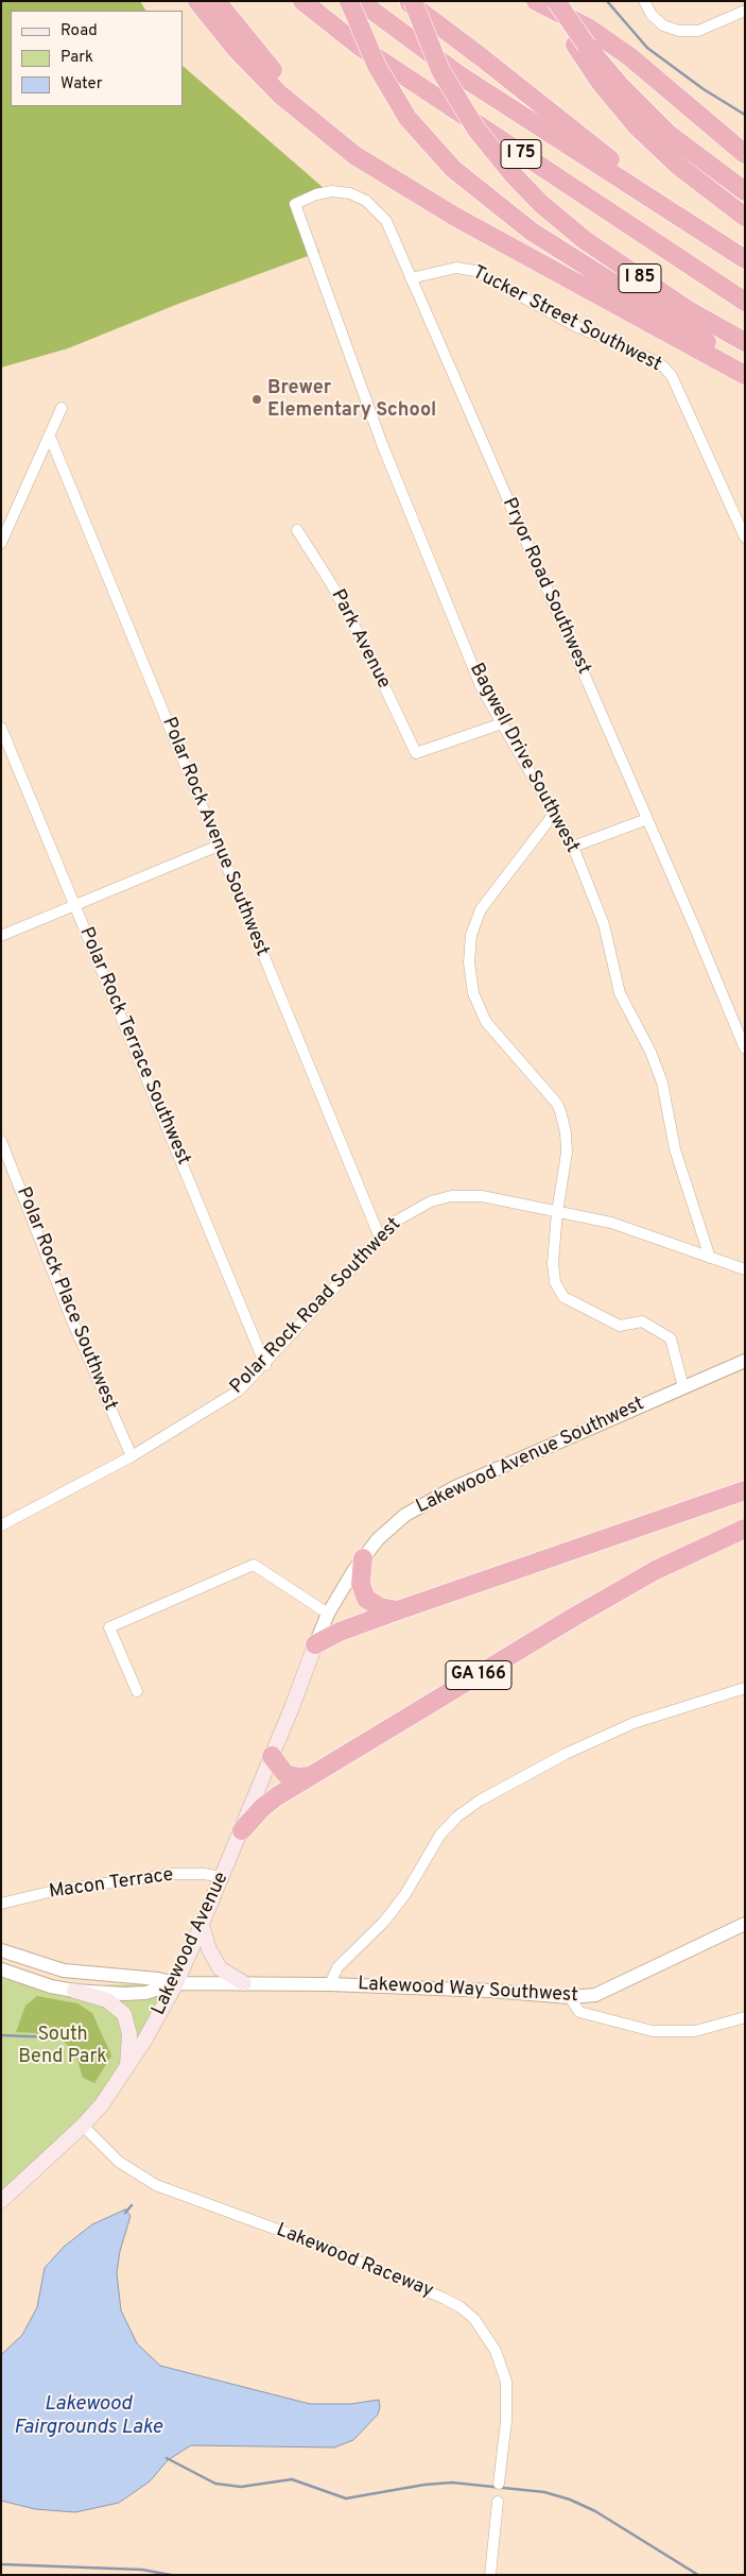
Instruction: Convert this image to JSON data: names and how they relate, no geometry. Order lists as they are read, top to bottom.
{
  "streets": {
    "highway": ["I 75", "I 85", "GA 166"],
    "main road": ["Lakewood Avenue"],
    "street": [
      "Tucker Street Southwest",
      "Pryor Road Southwest",
      "Park Avenue",
      "Bagwell Drive Southwest",
      "Polar Rock Avenue Southwest",
      "Polar Rock Terrace Southwest",
      "Polar Rock Place Southwest",
      "Polar Rock Road Southwest",
      "Lakewood Avenue Southwest",
      "Macon Terrace",
      "Lakewood Way Southwest",
      "Lakewood Raceway"
    ]
  },
  "crossings": [
    ["Tucker Street Southwest", "Pryor Road Southwest"],
    ["Pryor Road Southwest", "Bagwell Drive Southwest"],
    ["Park Avenue", "Bagwell Drive Southwest"],
    ["Bagwell Drive Southwest", "Polar Rock Road Southwest"],
    ["Polar Rock Avenue Southwest", "Polar Rock Road Southwest"],
    ["Polar Rock Terrace Southwest", "Polar Rock Road Southwest"],
    ["Polar Rock Place Southwest", "Polar Rock Road Southwest"],
    ["Lakewood Avenue Southwest", "Lakewood Avenue"],
    ["GA 166", "Lakewood Avenue"],
    ["Macon Terrace", "Lakewood Avenue"],
    ["Lakewood Avenue", "Lakewood Way Southwest"],
    ["Lakewood Avenue", "Lakewood Raceway"]
  ],
  "water": ["Lakewood Fairgrounds Lake"],
  "parks": ["South Bend Park"],
  "places": ["Brewer Elementary School"],
  "legend": ["Road", "Park", "Water"]
}
